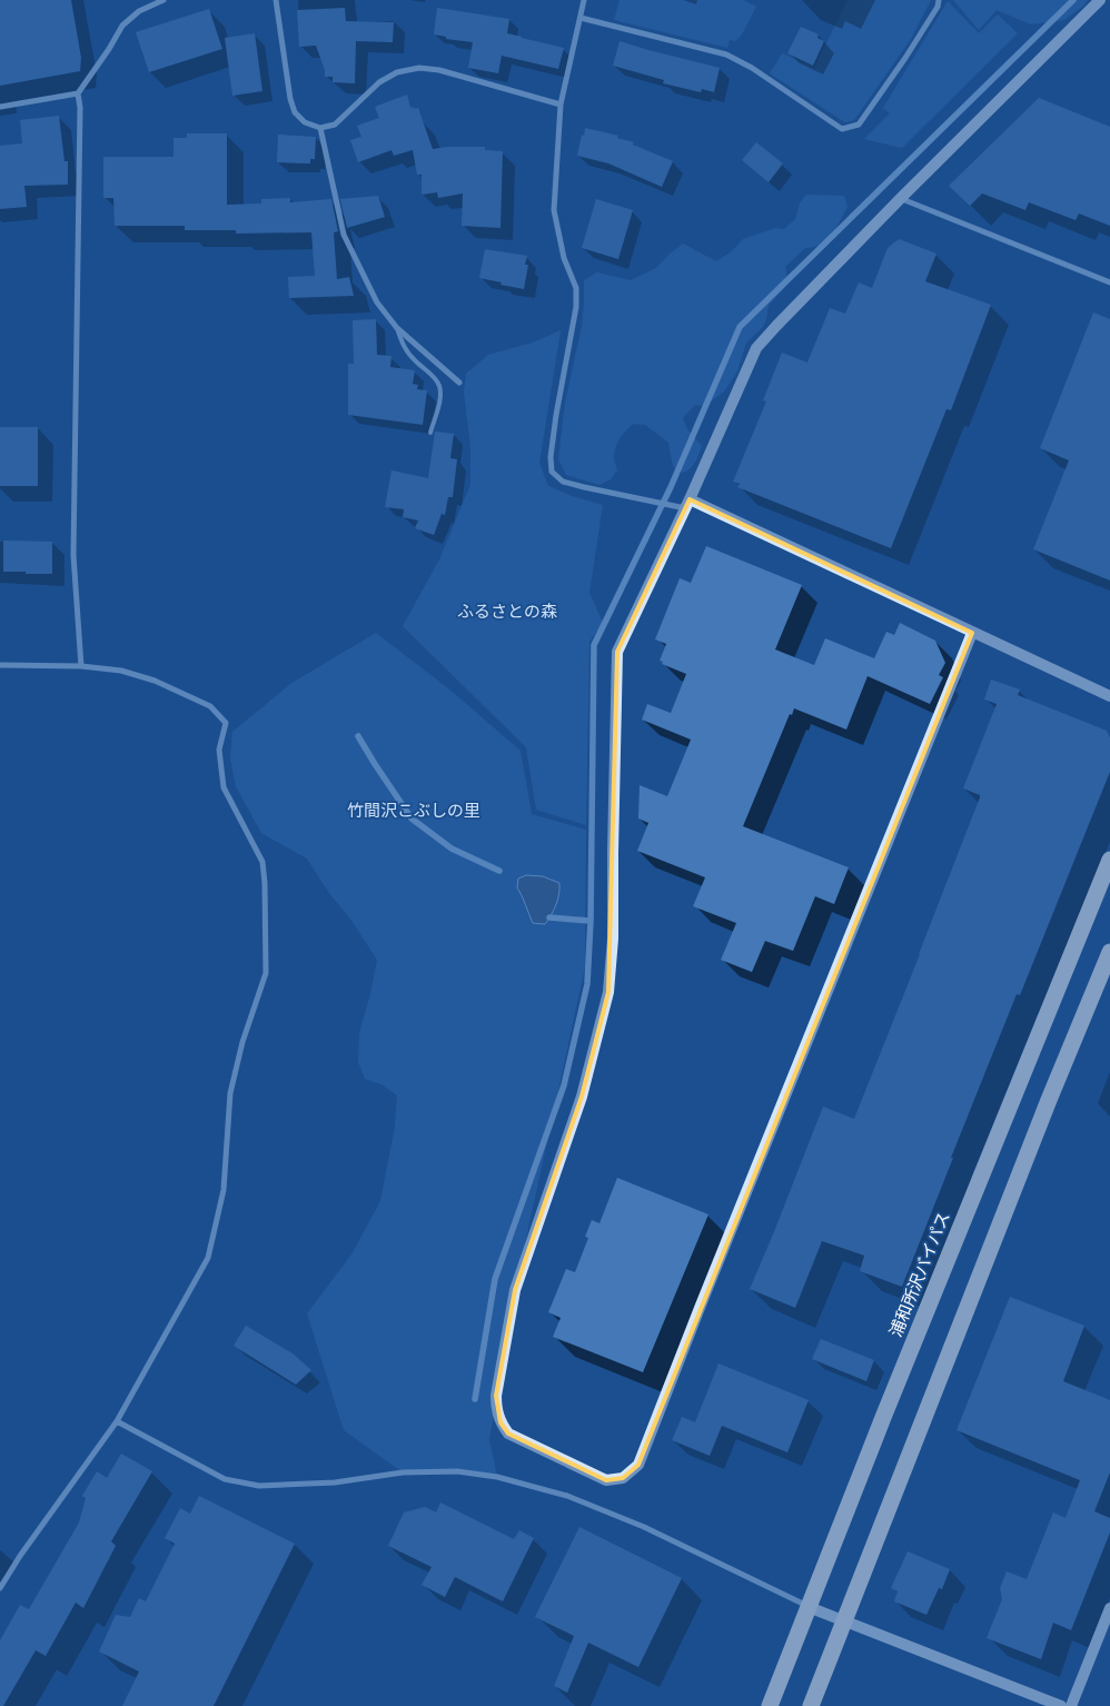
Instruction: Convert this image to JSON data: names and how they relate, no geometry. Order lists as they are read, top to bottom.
{
  "streets": {
    "highway": ["浦和所沢バイパス"]
  },
  "parks": ["ふるさとの森", "竹間沢こぶしの里"]
}
